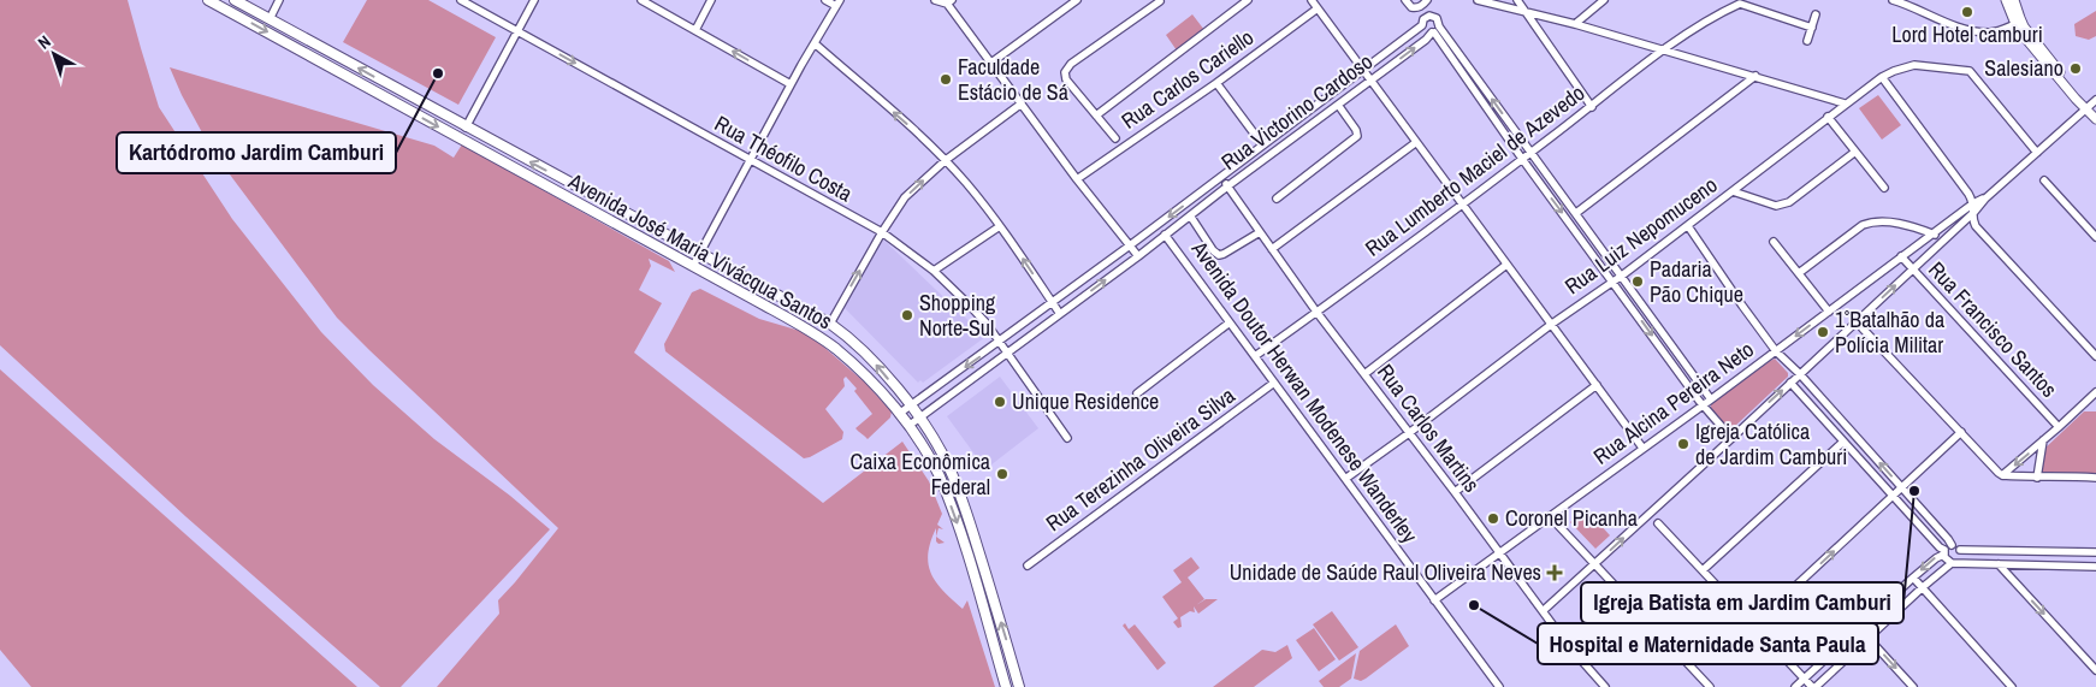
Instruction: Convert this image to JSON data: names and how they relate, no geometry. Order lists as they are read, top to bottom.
{
  "streets": {
    "main road": ["Avenida José Maria Vivácqua Santos"],
    "street": [
      "Rua Carlos Cariello",
      "Rua Victorino Cardoso",
      "Rua Théofilo Costa",
      "Rua Lumberto Maciel de Azevedo",
      "Rua Luiz Nepomuceno",
      "Rua Francisco Santos",
      "Avenida Doutor Herwan Modenese Wanderley",
      "Rua Alcina Pereira Neto",
      "Rua Carlos Martins",
      "Rua Terezinha Oliveira Silva"
    ]
  },
  "crossings": [
    ["Rua Victorino Cardoso", "Rua Carlos Martins"],
    ["Rua Lumberto Maciel de Azevedo", "Avenida Doutor Herwan Modenese Wanderley"],
    ["Rua Lumberto Maciel de Azevedo", "Rua Carlos Martins"],
    ["Rua Luiz Nepomuceno", "Avenida Doutor Herwan Modenese Wanderley"],
    ["Rua Luiz Nepomuceno", "Rua Carlos Martins"],
    ["Rua Francisco Santos", "Rua Alcina Pereira Neto"],
    ["Avenida Doutor Herwan Modenese Wanderley", "Rua Alcina Pereira Neto"],
    ["Avenida Doutor Herwan Modenese Wanderley", "Rua Terezinha Oliveira Silva"],
    ["Rua Alcina Pereira Neto", "Rua Carlos Martins"]
  ],
  "places": {
    "other": [
      "Lord Hotel camburi",
      "Salesiano",
      "Kartódromo Jardim Camburi",
      "Faculdade Estácio de Sá",
      "Padaria Pão Chique",
      "Shopping Norte-Sul",
      "1˚ Batalhão da Polícia Militar",
      "Unique Residence",
      "Igreja Católica de Jardim Camburi",
      "Caixa Econômica Federal",
      "Igreja Batista em Jardim Camburi",
      "Coronel Picanha",
      "Hospital e Maternidade Santa Paula"
    ],
    "health": ["Unidade de Saúde Raul Oliveira Neves"]
  },
  "north": "top left"
}
